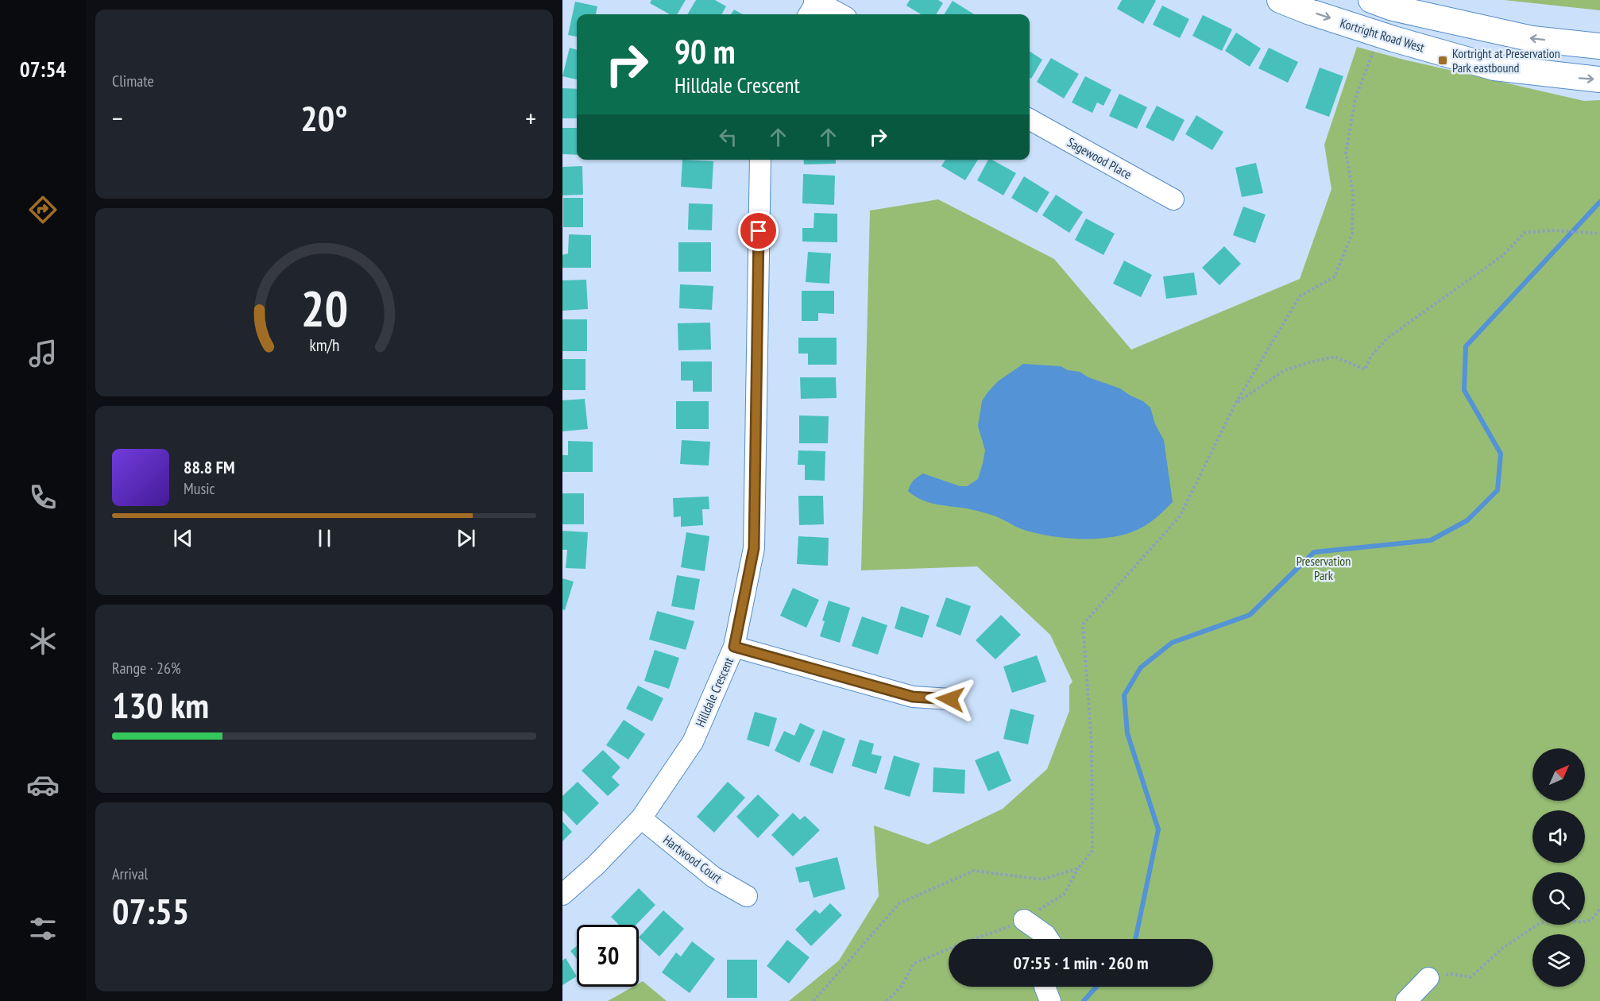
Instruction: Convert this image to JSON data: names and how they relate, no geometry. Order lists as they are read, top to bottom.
{
  "streets": {
    "street": [
      "Kortright Road West",
      "Sagewood Place",
      "Hilldale Crescent",
      "Hartwood Court"
    ]
  },
  "crossings": [
    ["Hilldale Crescent", "Hartwood Court"]
  ],
  "parks": ["Preservation Park"],
  "places": {
    "transit": ["Kortright at Preservation Park eastbound"]
  },
  "north": "top right",
  "page": {
    "tabs": "07:54",
    "tile": [
      "Climate",
      ["Range · 26%", "130 km"],
      ["Arrival", "07:55"]
    ],
    "turn": ["90 m", "Hilldale Crescent"],
    "heat": ["−", "20°", "+"],
    "song": ["88.8 FM", "Music"],
    "limit": "30",
    "trip": "07:55 · 1 min · 260 m",
    "gauge": ["20", "km/h"]
  }
}
